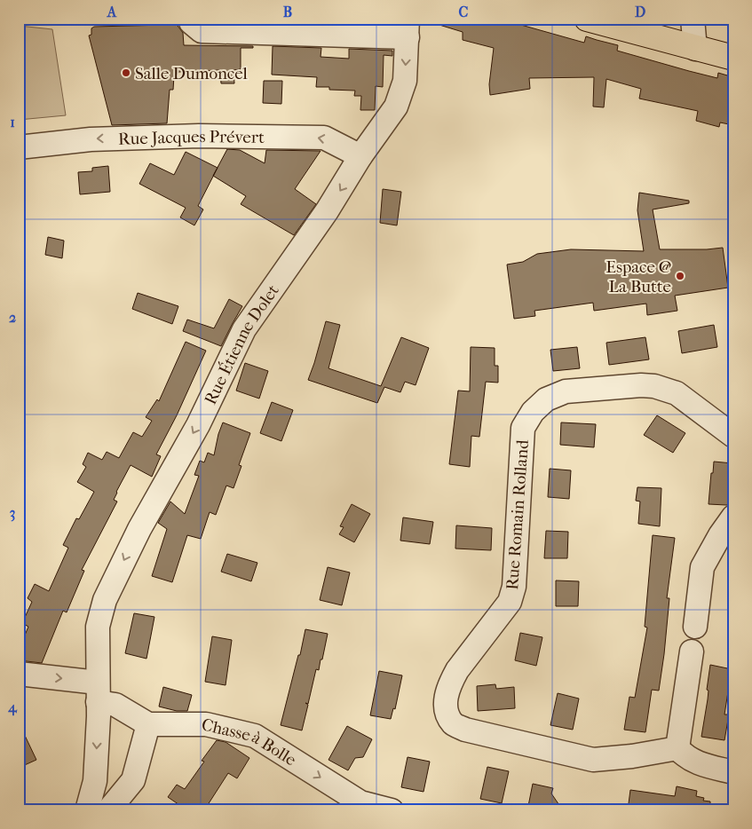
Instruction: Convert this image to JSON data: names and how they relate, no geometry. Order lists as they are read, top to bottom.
{
  "streets": {
    "street": [
      "Rue Jacques Prévert",
      "Rue Étienne Dolet",
      "Rue Romain Rolland",
      "Chasse à Bolle"
    ]
  },
  "crossings": [
    ["Rue Jacques Prévert", "Rue Étienne Dolet"]
  ],
  "one_way": ["Rue Étienne Dolet", "Chasse à Bolle"],
  "places": ["Salle Dumoncel", "Espace @ La Butte"],
  "grid": {
    "columns": [
      "A",
      "B",
      "C",
      "D"
    ],
    "rows": [
      "1",
      "2",
      "3",
      "4"
    ]
  }
}
